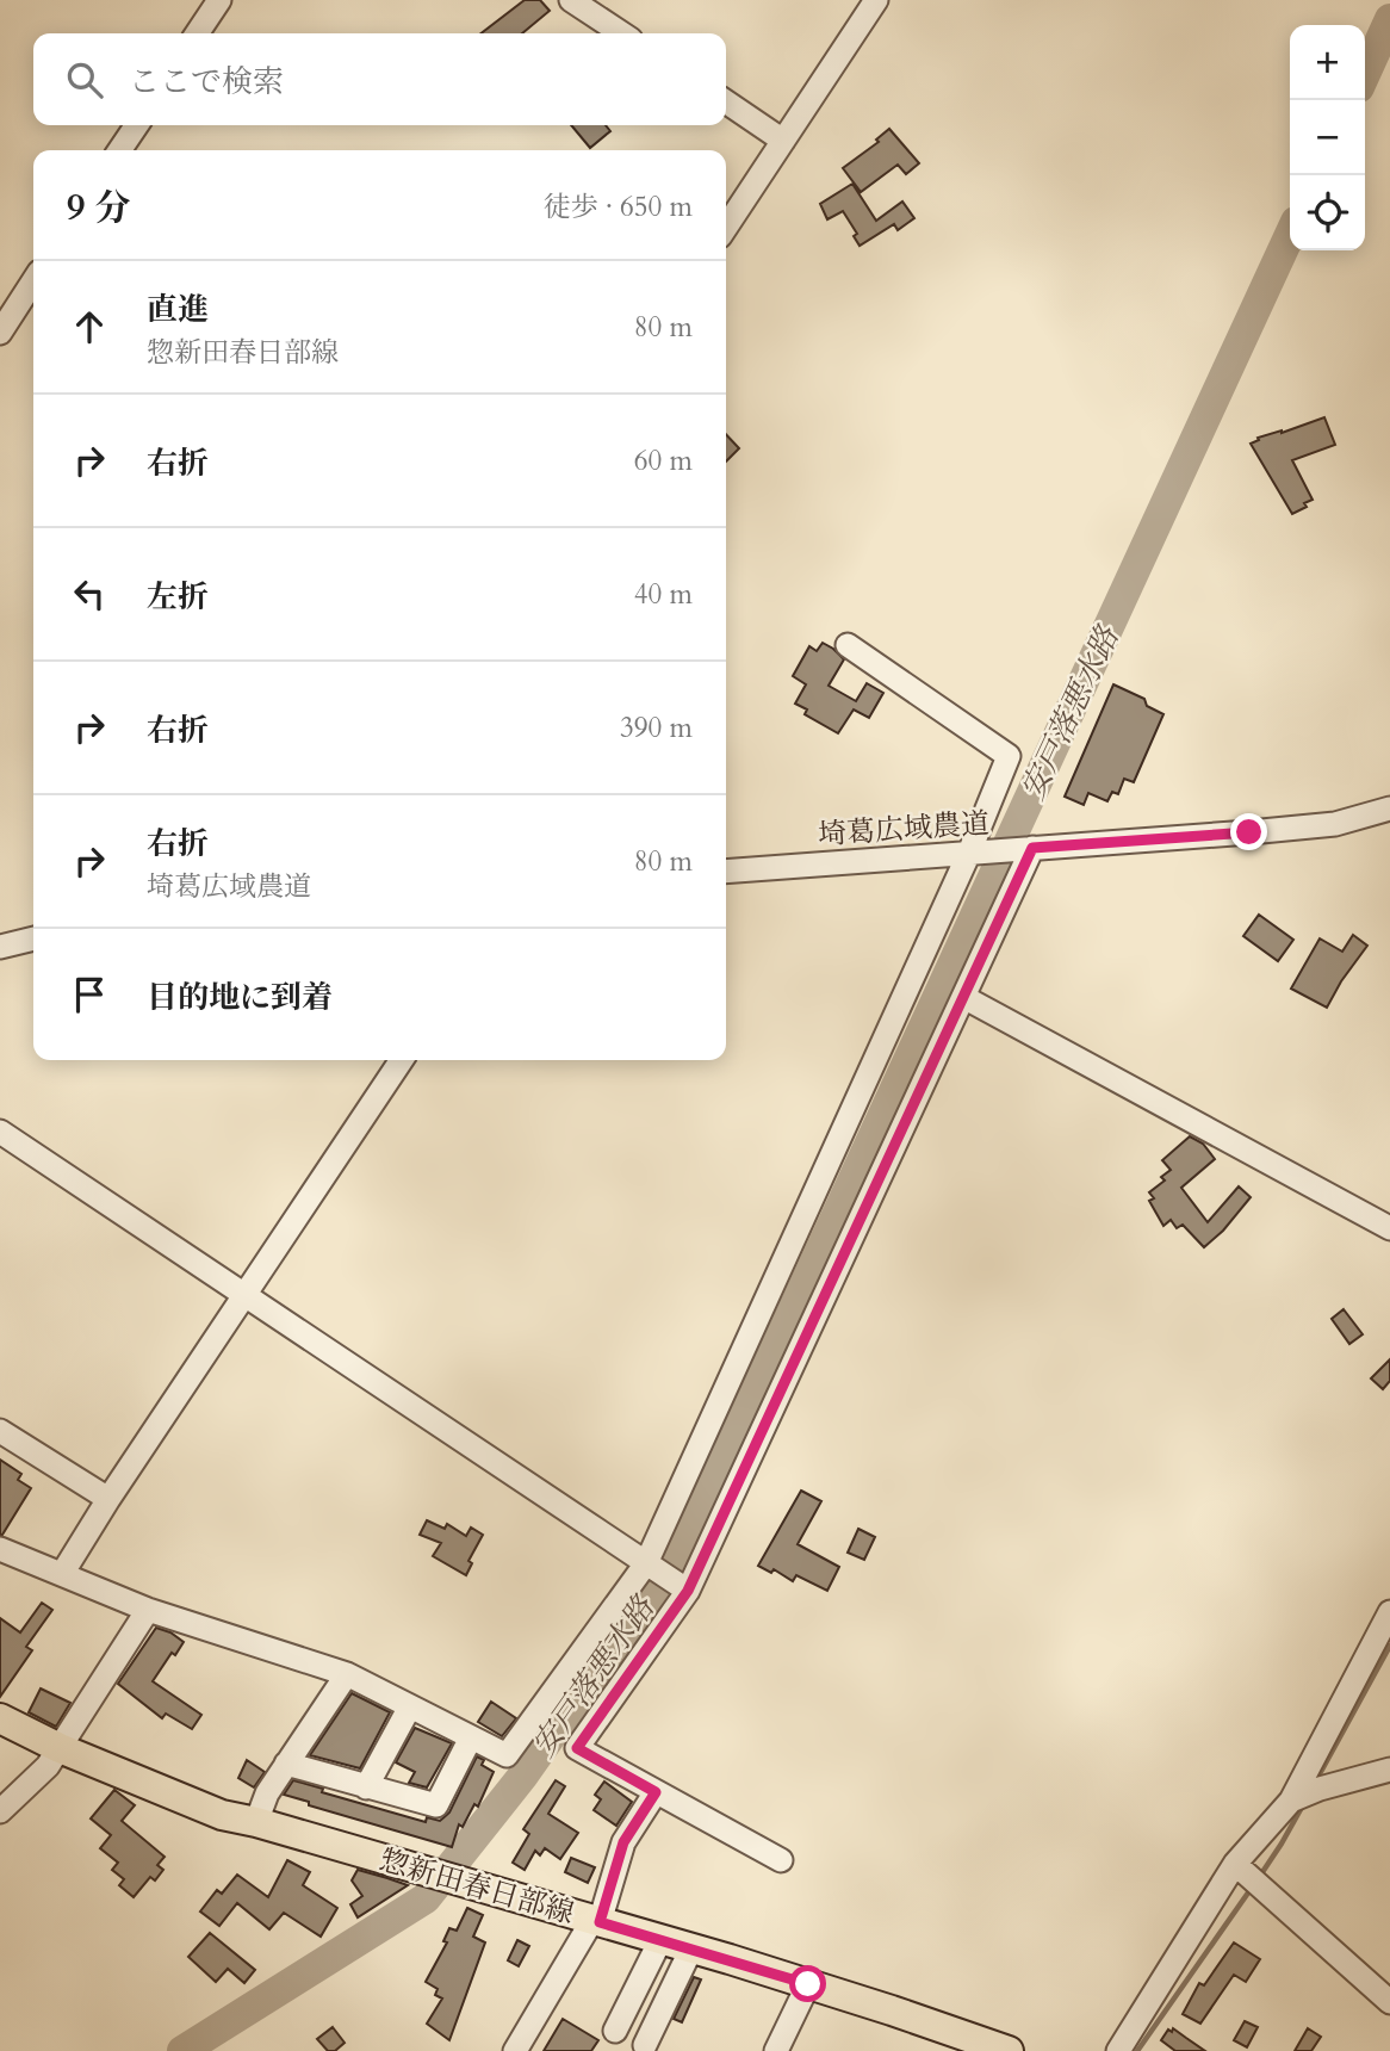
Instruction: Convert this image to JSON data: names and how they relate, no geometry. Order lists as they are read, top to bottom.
{
  "streets": {
    "main road": ["惣新田春日部線"],
    "street": ["埼葛広域農道"]
  },
  "water": ["安戸落悪水路"],
  "page": {
    "map_buttons": ["+", "−"],
    "search": "ここで検索",
    "heading": ["9 分", "徒歩 · 650 m"],
    "list": [
      ["直進", "惣新田春日部線", "80 m"],
      ["右折", "60 m"],
      ["左折", "40 m"],
      ["右折", "390 m"],
      ["右折", "埼葛広域農道", "80 m"],
      "目的地に到着"
    ]
  }
}
